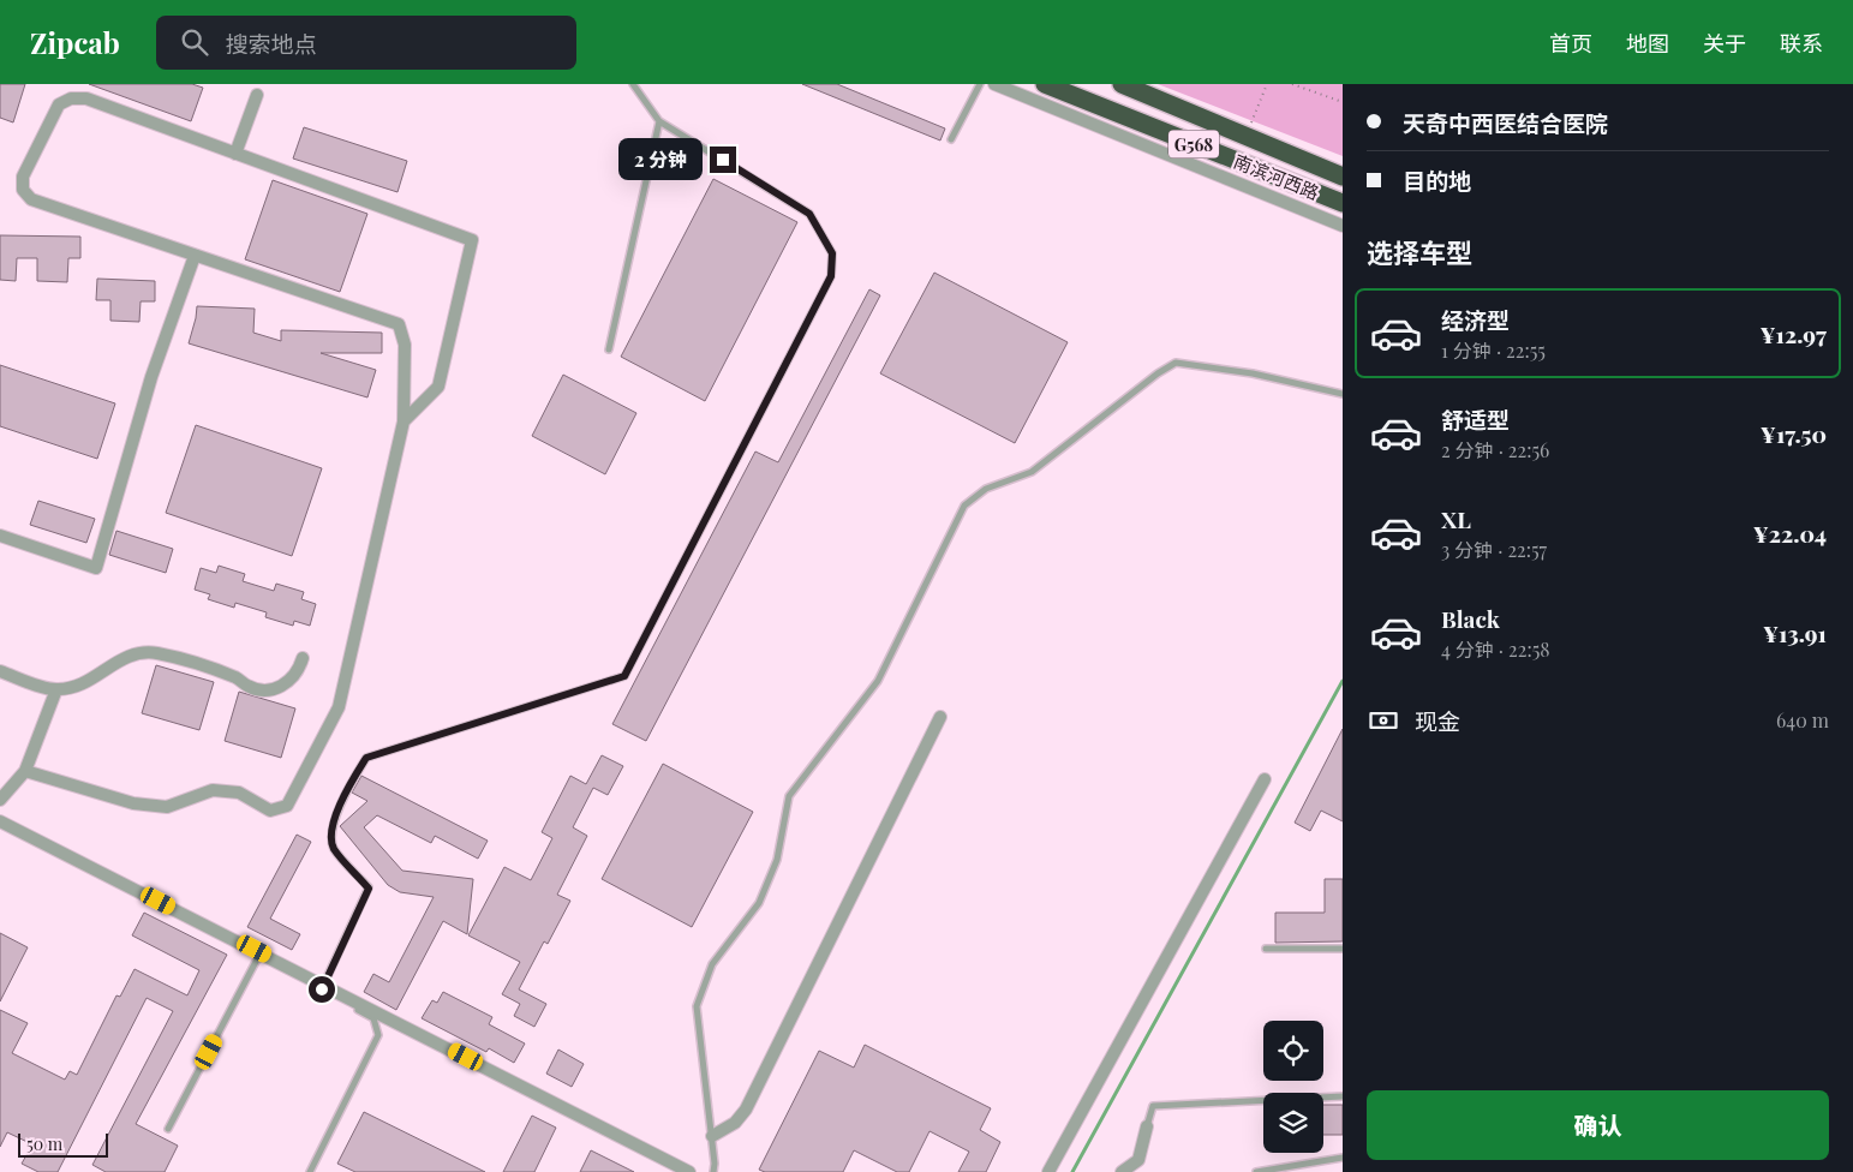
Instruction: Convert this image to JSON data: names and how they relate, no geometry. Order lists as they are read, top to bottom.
{
  "streets": {
    "highway": ["G568", "南滨河西路"]
  },
  "scale_bar": "50 m",
  "page": {
    "header": "Zipcab",
    "search": "搜索地点",
    "nav": [
      "首页",
      "地图",
      "关于",
      "联系"
    ],
    "banner": ["天奇中西医结合医院", "目的地"],
    "bubble": "2 分钟",
    "heading": "选择车型",
    "list": [
      {
        "name": "经济型",
        "note": "1 分钟 · 22:55",
        "value": "¥12.97"
      },
      {
        "name": "舒适型",
        "note": "2 分钟 · 22:56",
        "value": "¥17.50"
      },
      {
        "name": "XL",
        "note": "3 分钟 · 22:57",
        "value": "¥22.04"
      },
      {
        "name": "Black",
        "note": "4 分钟 · 22:58",
        "value": "¥13.91"
      }
    ],
    "pay": ["现金", "640 m"],
    "buttons": "确认",
    "scale": "50 m"
  }
}
